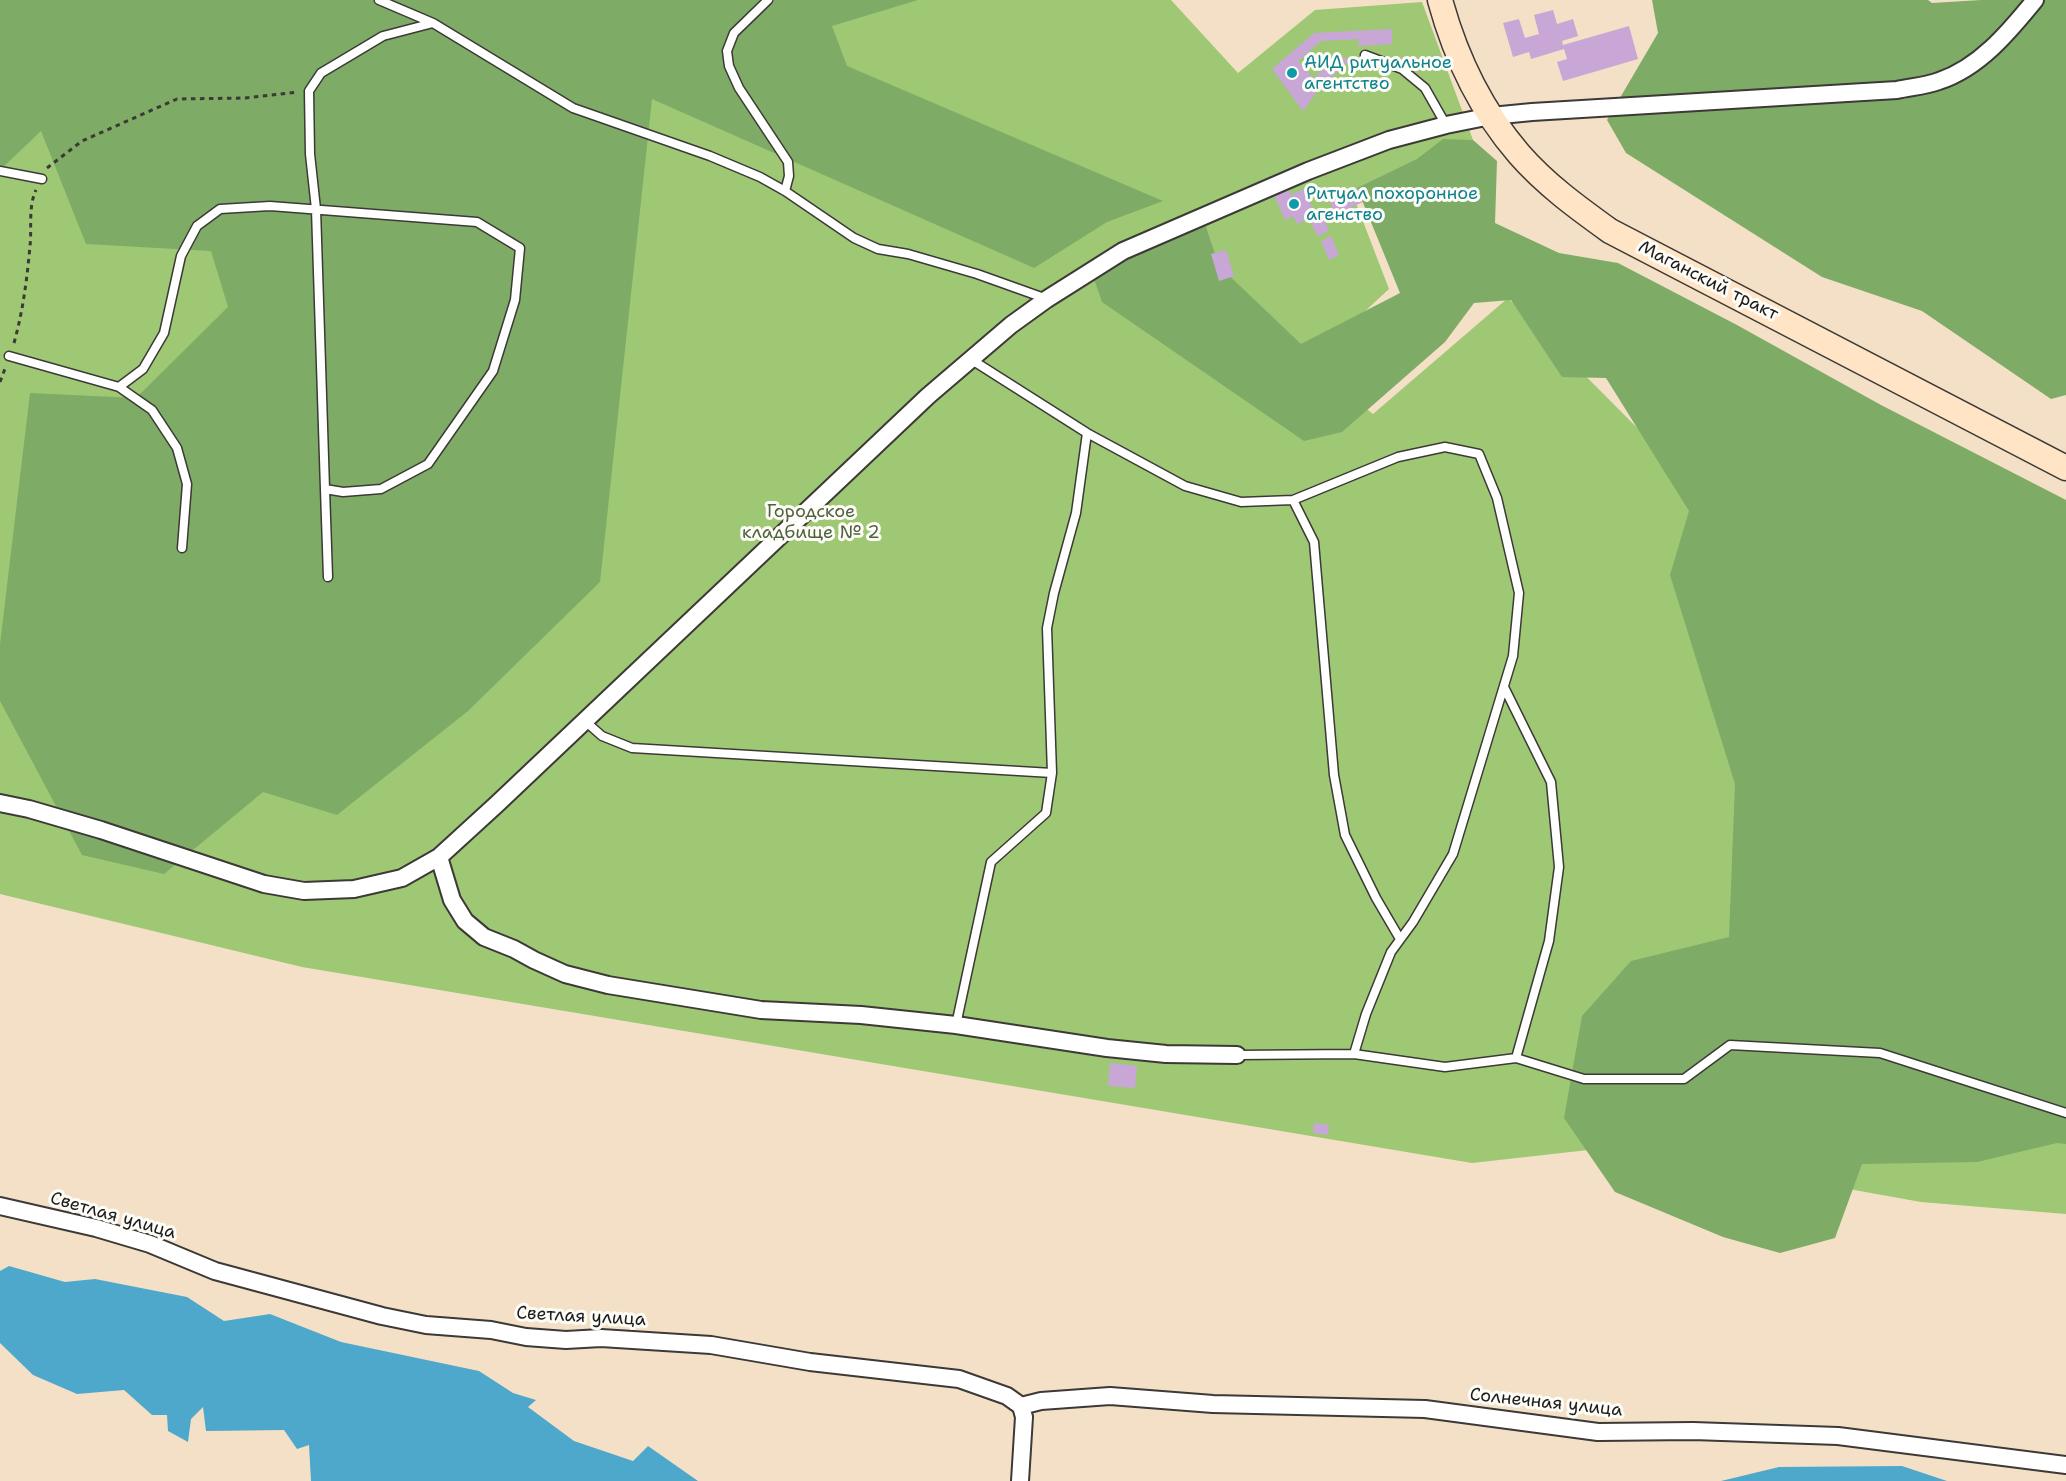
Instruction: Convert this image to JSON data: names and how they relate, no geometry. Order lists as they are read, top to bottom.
{
  "streets": {
    "main road": ["Маганский тракт"],
    "street": ["Светлая улица", "Солнечная улица"]
  },
  "crossings": [
    ["Светлая улица", "Солнечная улица"]
  ],
  "parks": ["Городское кладбище № 2"],
  "places": ["АИД ритуальное агентство", "Ритуал похоронное агенство"]
}
